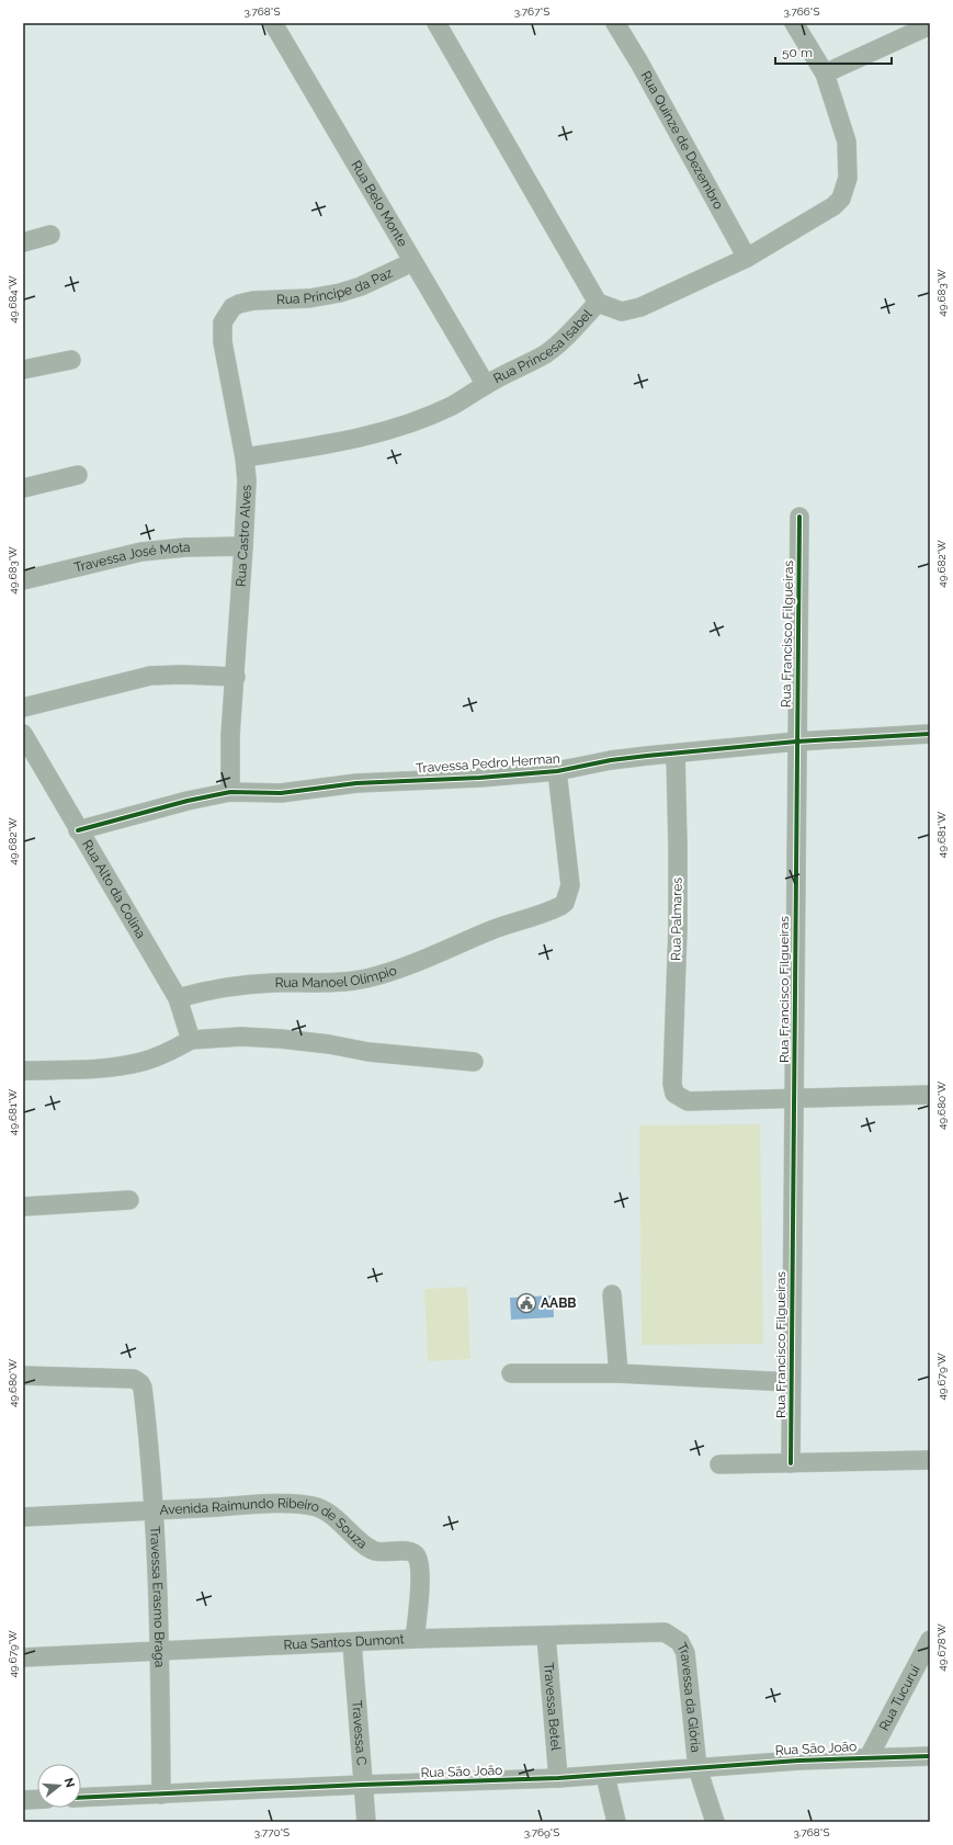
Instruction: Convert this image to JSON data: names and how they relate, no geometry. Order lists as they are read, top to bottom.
{
  "streets": {
    "street": [
      "Rua Quinze de Dezembro",
      "Rua Belo Monte",
      "Rua Príncipe da Paz",
      "Rua Princesa Isabel",
      "Rua Castro Alves",
      "Travessa José Mota",
      "Rua Francisco Filgueiras",
      "Travessa Pedro Herman",
      "Rua Alto da Colina",
      "Rua Palmares",
      "Rua Manoel Olímpio",
      "Avenida Raimundo Ribeiro de Souza",
      "Travessa Erasmo Braga",
      "Rua Santos Dumont",
      "Rua Tucuruí",
      "Travessa da Glória",
      "Travessa Betel",
      "Travessa C",
      "Rua São João"
    ]
  },
  "crossings": [
    ["Rua Quinze de Dezembro", "Rua Princesa Isabel"],
    ["Rua Belo Monte", "Rua Príncipe da Paz"],
    ["Rua Belo Monte", "Rua Princesa Isabel"],
    ["Rua Príncipe da Paz", "Rua Castro Alves"],
    ["Rua Princesa Isabel", "Rua Castro Alves"],
    ["Rua Castro Alves", "Travessa José Mota"],
    ["Rua Castro Alves", "Travessa Pedro Herman"],
    ["Rua Francisco Filgueiras", "Travessa Pedro Herman"],
    ["Rua Francisco Filgueiras", "Rua Palmares"],
    ["Travessa Pedro Herman", "Rua Alto da Colina"],
    ["Travessa Pedro Herman", "Rua Palmares"],
    ["Travessa Pedro Herman", "Rua Manoel Olímpio"],
    ["Rua Alto da Colina", "Rua Manoel Olímpio"],
    ["Avenida Raimundo Ribeiro de Souza", "Travessa Erasmo Braga"],
    ["Avenida Raimundo Ribeiro de Souza", "Rua Santos Dumont"],
    ["Travessa Erasmo Braga", "Rua Santos Dumont"],
    ["Travessa Erasmo Braga", "Rua São João"],
    ["Rua Santos Dumont", "Travessa da Glória"],
    ["Rua Santos Dumont", "Travessa Betel"],
    ["Rua Santos Dumont", "Travessa C"],
    ["Rua Tucuruí", "Rua São João"],
    ["Travessa da Glória", "Rua São João"],
    ["Travessa Betel", "Rua São João"],
    ["Travessa C", "Rua São João"]
  ],
  "places": {
    "public building": ["AABB"]
  },
  "scale_bar": "50 m",
  "north": "right",
  "coordinates": [
    "3.768°S",
    "3.767°S",
    "3.766°S",
    "49.683°W",
    "49.684°W",
    "49.682°W",
    "49.681°W",
    "49.680°W",
    "49.679°W",
    "49.678°W",
    "3.770°S",
    "3.769°S"
  ]
}
